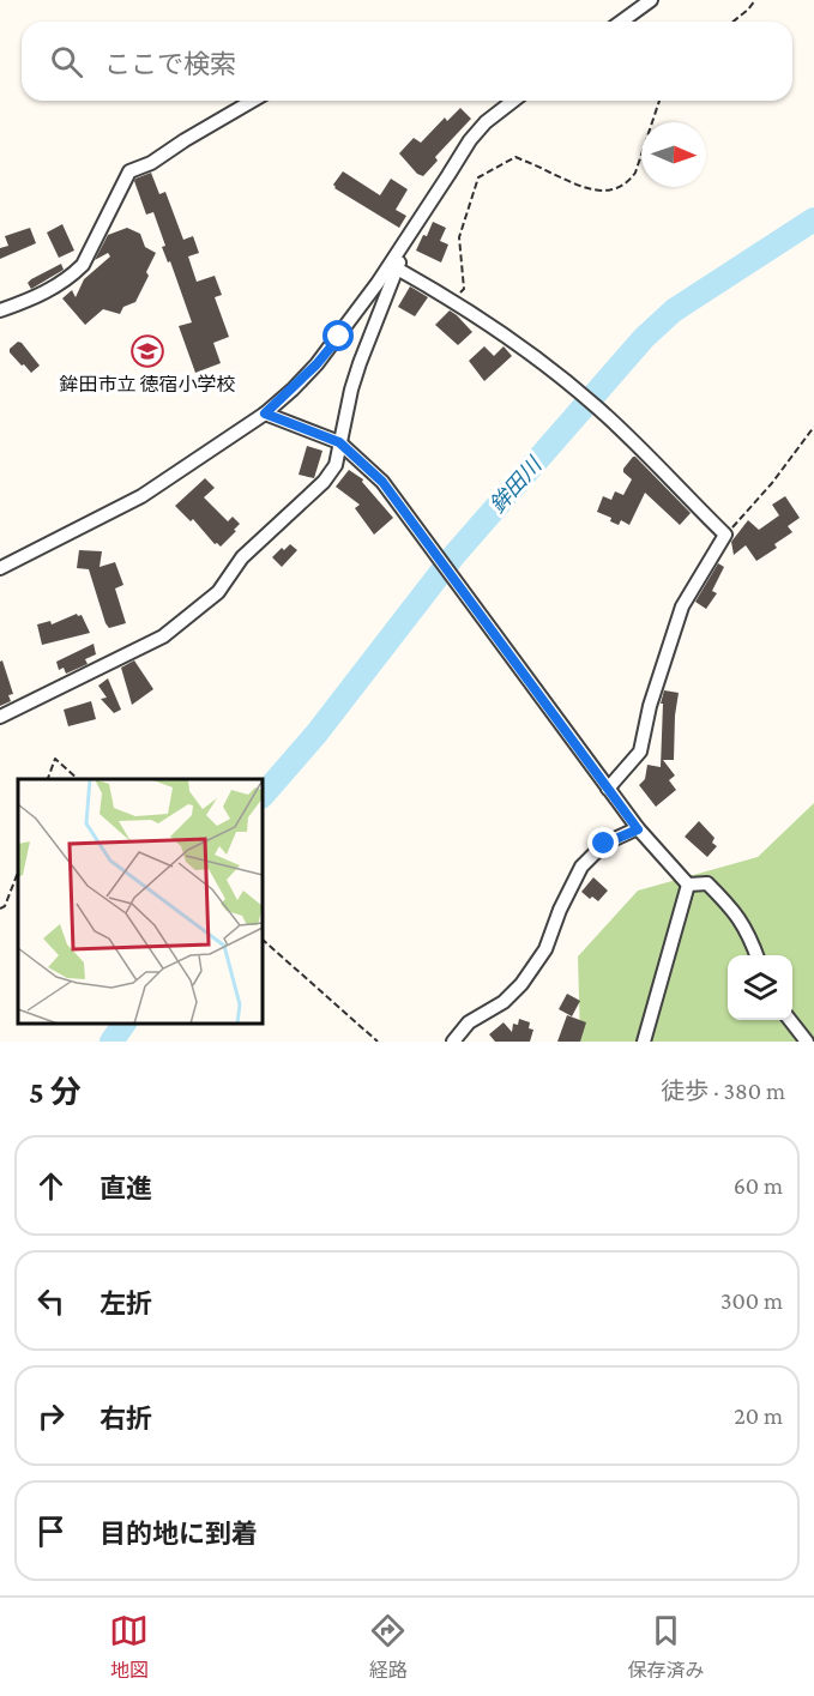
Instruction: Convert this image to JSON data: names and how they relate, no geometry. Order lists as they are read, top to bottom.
{
  "water": ["鉾田川"],
  "places": {
    "school or university": ["鉾田市立 徳宿小学校"]
  },
  "north": "right",
  "page": {
    "search": "ここで検索",
    "heading": ["5 分", "徒歩 · 380 m"],
    "list": [
      ["直進", "60 m"],
      ["左折", "300 m"],
      ["右折", "20 m"],
      "目的地に到着"
    ],
    "nav": ["地図", "経路", "保存済み"]
  }
}
